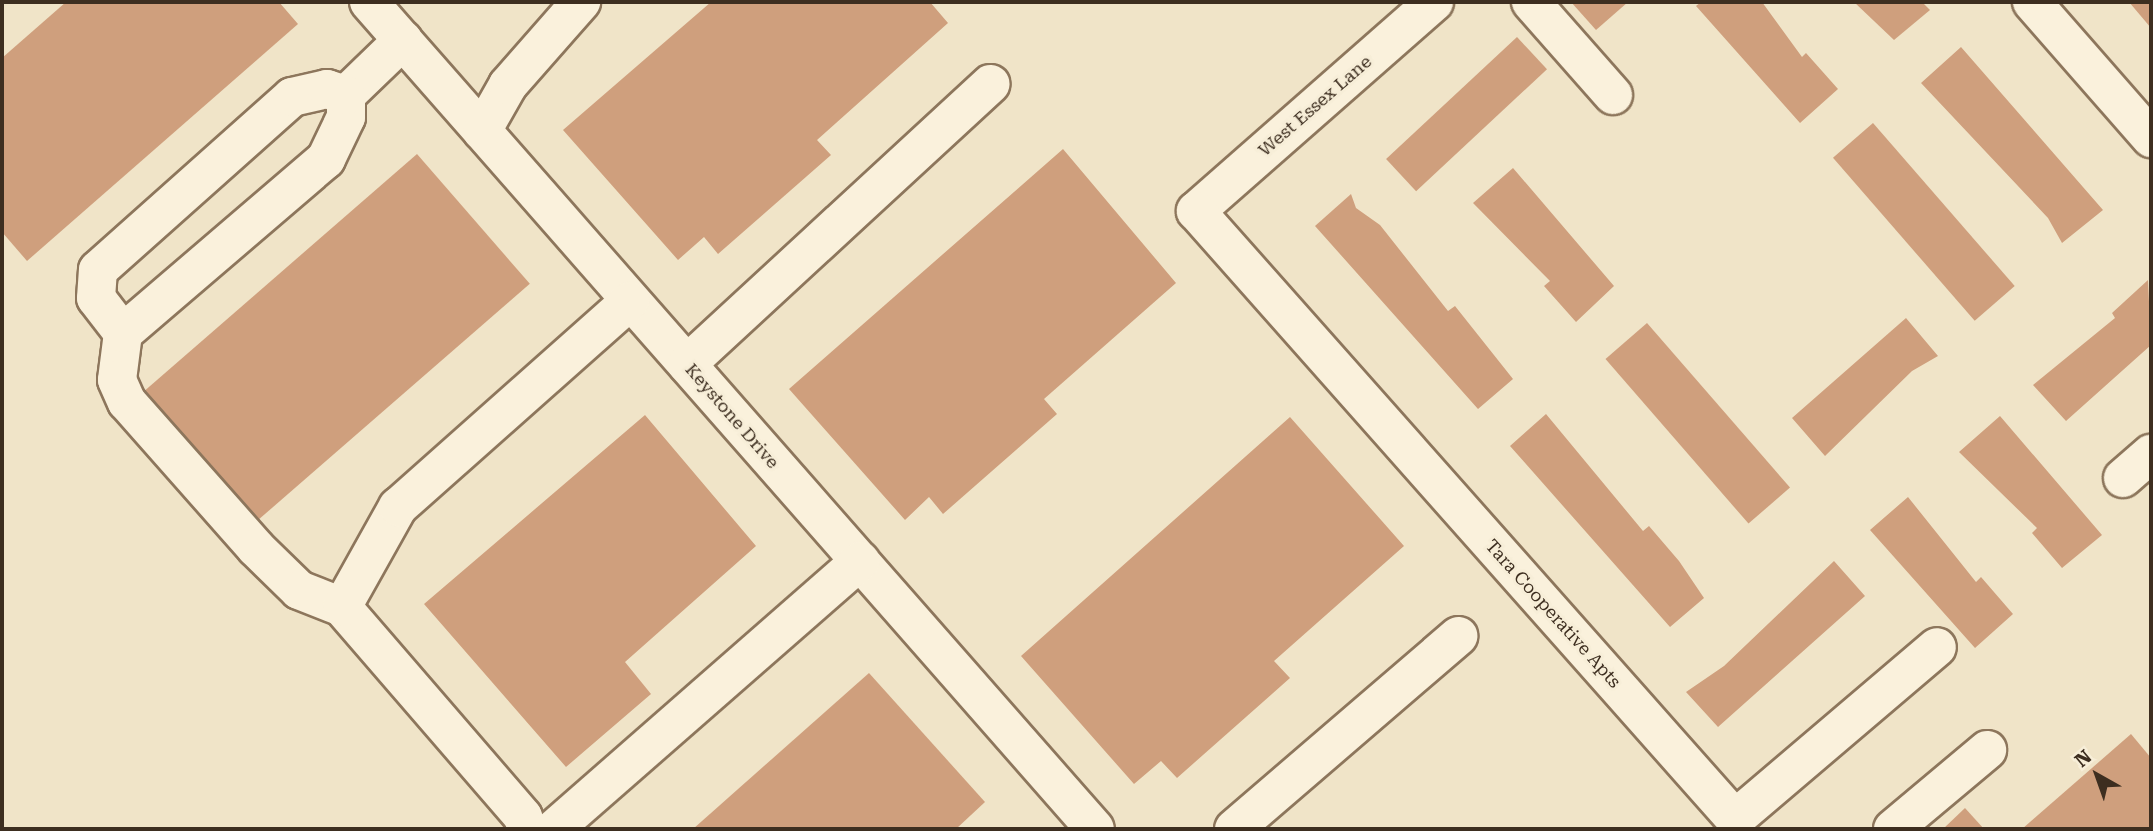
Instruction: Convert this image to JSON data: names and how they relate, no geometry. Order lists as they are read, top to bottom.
{
  "streets": {
    "street": ["West Essex Lane", "Keystone Drive", "Tara Cooperative Apts"]
  },
  "crossings": [
    ["West Essex Lane", "Tara Cooperative Apts"]
  ],
  "north": "top left"
}
